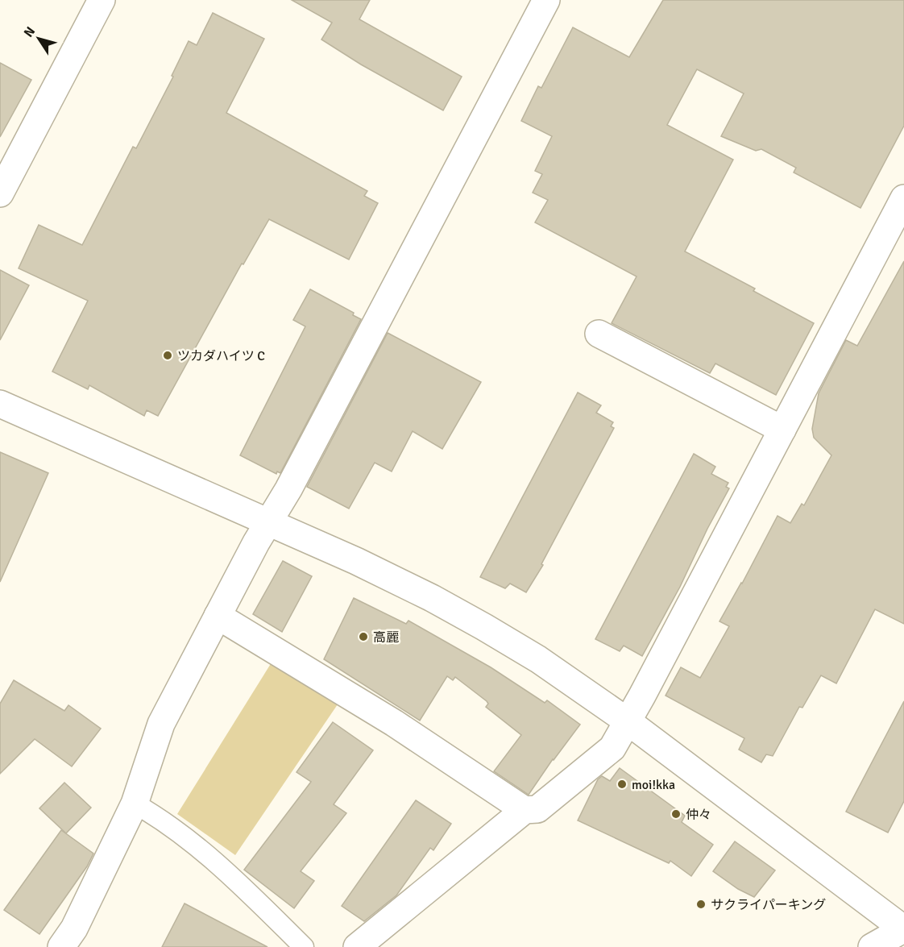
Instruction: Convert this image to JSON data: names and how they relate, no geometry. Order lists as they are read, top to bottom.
{
  "places": [
    "ツカダハイツ C",
    "高麗",
    "moi!kka",
    "仲々",
    "サクライパーキング"
  ],
  "north": "top left"
}
